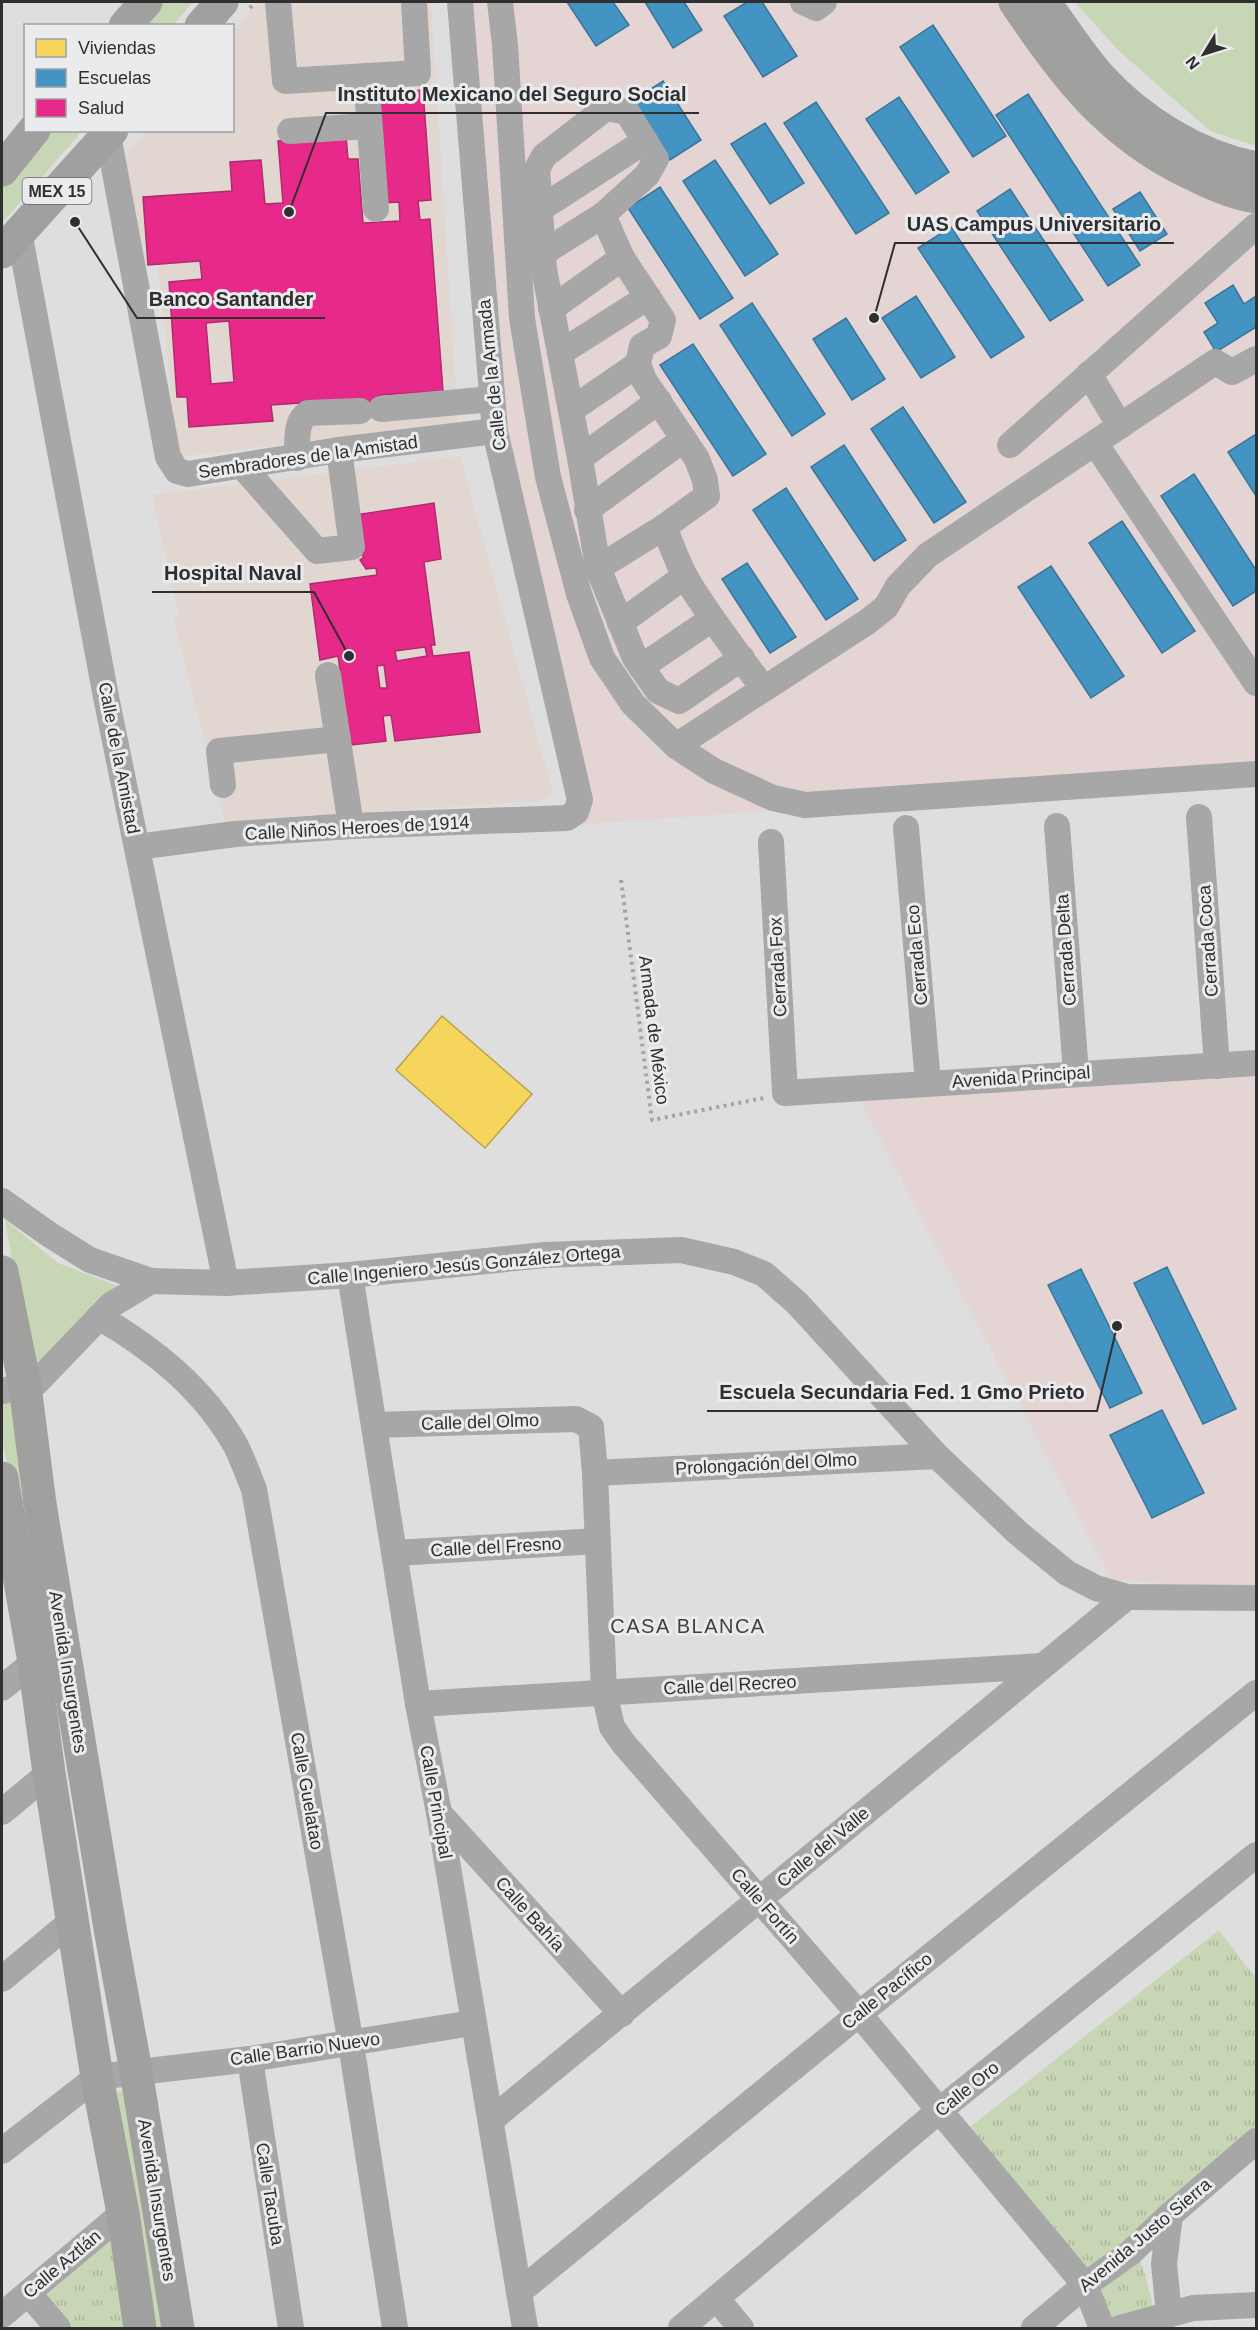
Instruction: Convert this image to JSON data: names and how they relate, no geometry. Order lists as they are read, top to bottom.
{
  "streets": {
    "main road": ["MEX 15", "Avenida Insurgentes"],
    "street": [
      "Calle de la Armada",
      "Sembradores de la Amistad",
      "Calle de la Amistad",
      "Calle Niños Heroes de 1914",
      "Cerrada Coca",
      "Cerrada Delta",
      "Cerrada Eco",
      "Cerrada Fox",
      "Avenida Principal",
      "Calle Ingeniero Jesús González Ortega",
      "Calle del Olmo",
      "Prolongación del Olmo",
      "Calle del Fresno",
      "Calle del Recreo",
      "Calle Guelatao",
      "Calle Principal",
      "Calle del Valle",
      "Calle Fortín",
      "Calle Bahía",
      "Calle Pacífico",
      "Calle Barrio Nuevo",
      "Calle Oro",
      "Calle Tacuba",
      "Avenida Justo Sierra",
      "Calle Aztlán"
    ],
    "path": ["Armada de México"]
  },
  "crossings": [
    ["MEX 15", "Sembradores de la Amistad"],
    ["MEX 15", "Calle de la Amistad"],
    ["Calle de la Armada", "Sembradores de la Amistad"],
    ["Calle de la Armada", "Calle Niños Heroes de 1914"],
    ["Calle de la Amistad", "Calle Niños Heroes de 1914"],
    ["Calle de la Amistad", "Calle Ingeniero Jesús González Ortega"],
    ["Cerrada Coca", "Avenida Principal"],
    ["Cerrada Delta", "Avenida Principal"],
    ["Cerrada Eco", "Avenida Principal"],
    ["Cerrada Fox", "Armada de México"],
    ["Cerrada Fox", "Avenida Principal"],
    ["Armada de México", "Avenida Principal"],
    ["Calle Ingeniero Jesús González Ortega", "Prolongación del Olmo"],
    ["Calle Ingeniero Jesús González Ortega", "Calle Principal"],
    ["Calle Ingeniero Jesús González Ortega", "Calle del Valle"],
    ["Calle del Olmo", "Calle Principal"],
    ["Calle del Olmo", "Calle Fortín"],
    ["Prolongación del Olmo", "Calle Fortín"],
    ["Calle del Fresno", "Calle Principal"],
    ["Calle del Fresno", "Calle Fortín"],
    ["Avenida Insurgentes", "Calle Barrio Nuevo"],
    ["Avenida Insurgentes", "Calle Aztlán"],
    ["Calle del Recreo", "Calle Principal"],
    ["Calle del Recreo", "Calle del Valle"],
    ["Calle del Recreo", "Calle Fortín"],
    ["Calle Guelatao", "Calle Barrio Nuevo"],
    ["Calle Principal", "Calle del Valle"],
    ["Calle Principal", "Calle Bahía"],
    ["Calle Principal", "Calle Pacífico"],
    ["Calle Principal", "Calle Barrio Nuevo"],
    ["Calle del Valle", "Calle Fortín"],
    ["Calle del Valle", "Calle Bahía"],
    ["Calle Fortín", "Calle Pacífico"],
    ["Calle Fortín", "Calle Oro"],
    ["Calle Fortín", "Avenida Justo Sierra"],
    ["Calle Barrio Nuevo", "Calle Tacuba"]
  ],
  "districts": ["CASA BLANCA"],
  "places": [
    "Instituto Mexicano del Seguro Social",
    "Banco Santander",
    "UAS Campus Universitario",
    "Hospital Naval",
    "Escuela Secundaria Fed. 1 Gmo Prieto"
  ],
  "legend": ["Viviendas", "Escuelas", "Salud"],
  "north": "bottom left"
}
